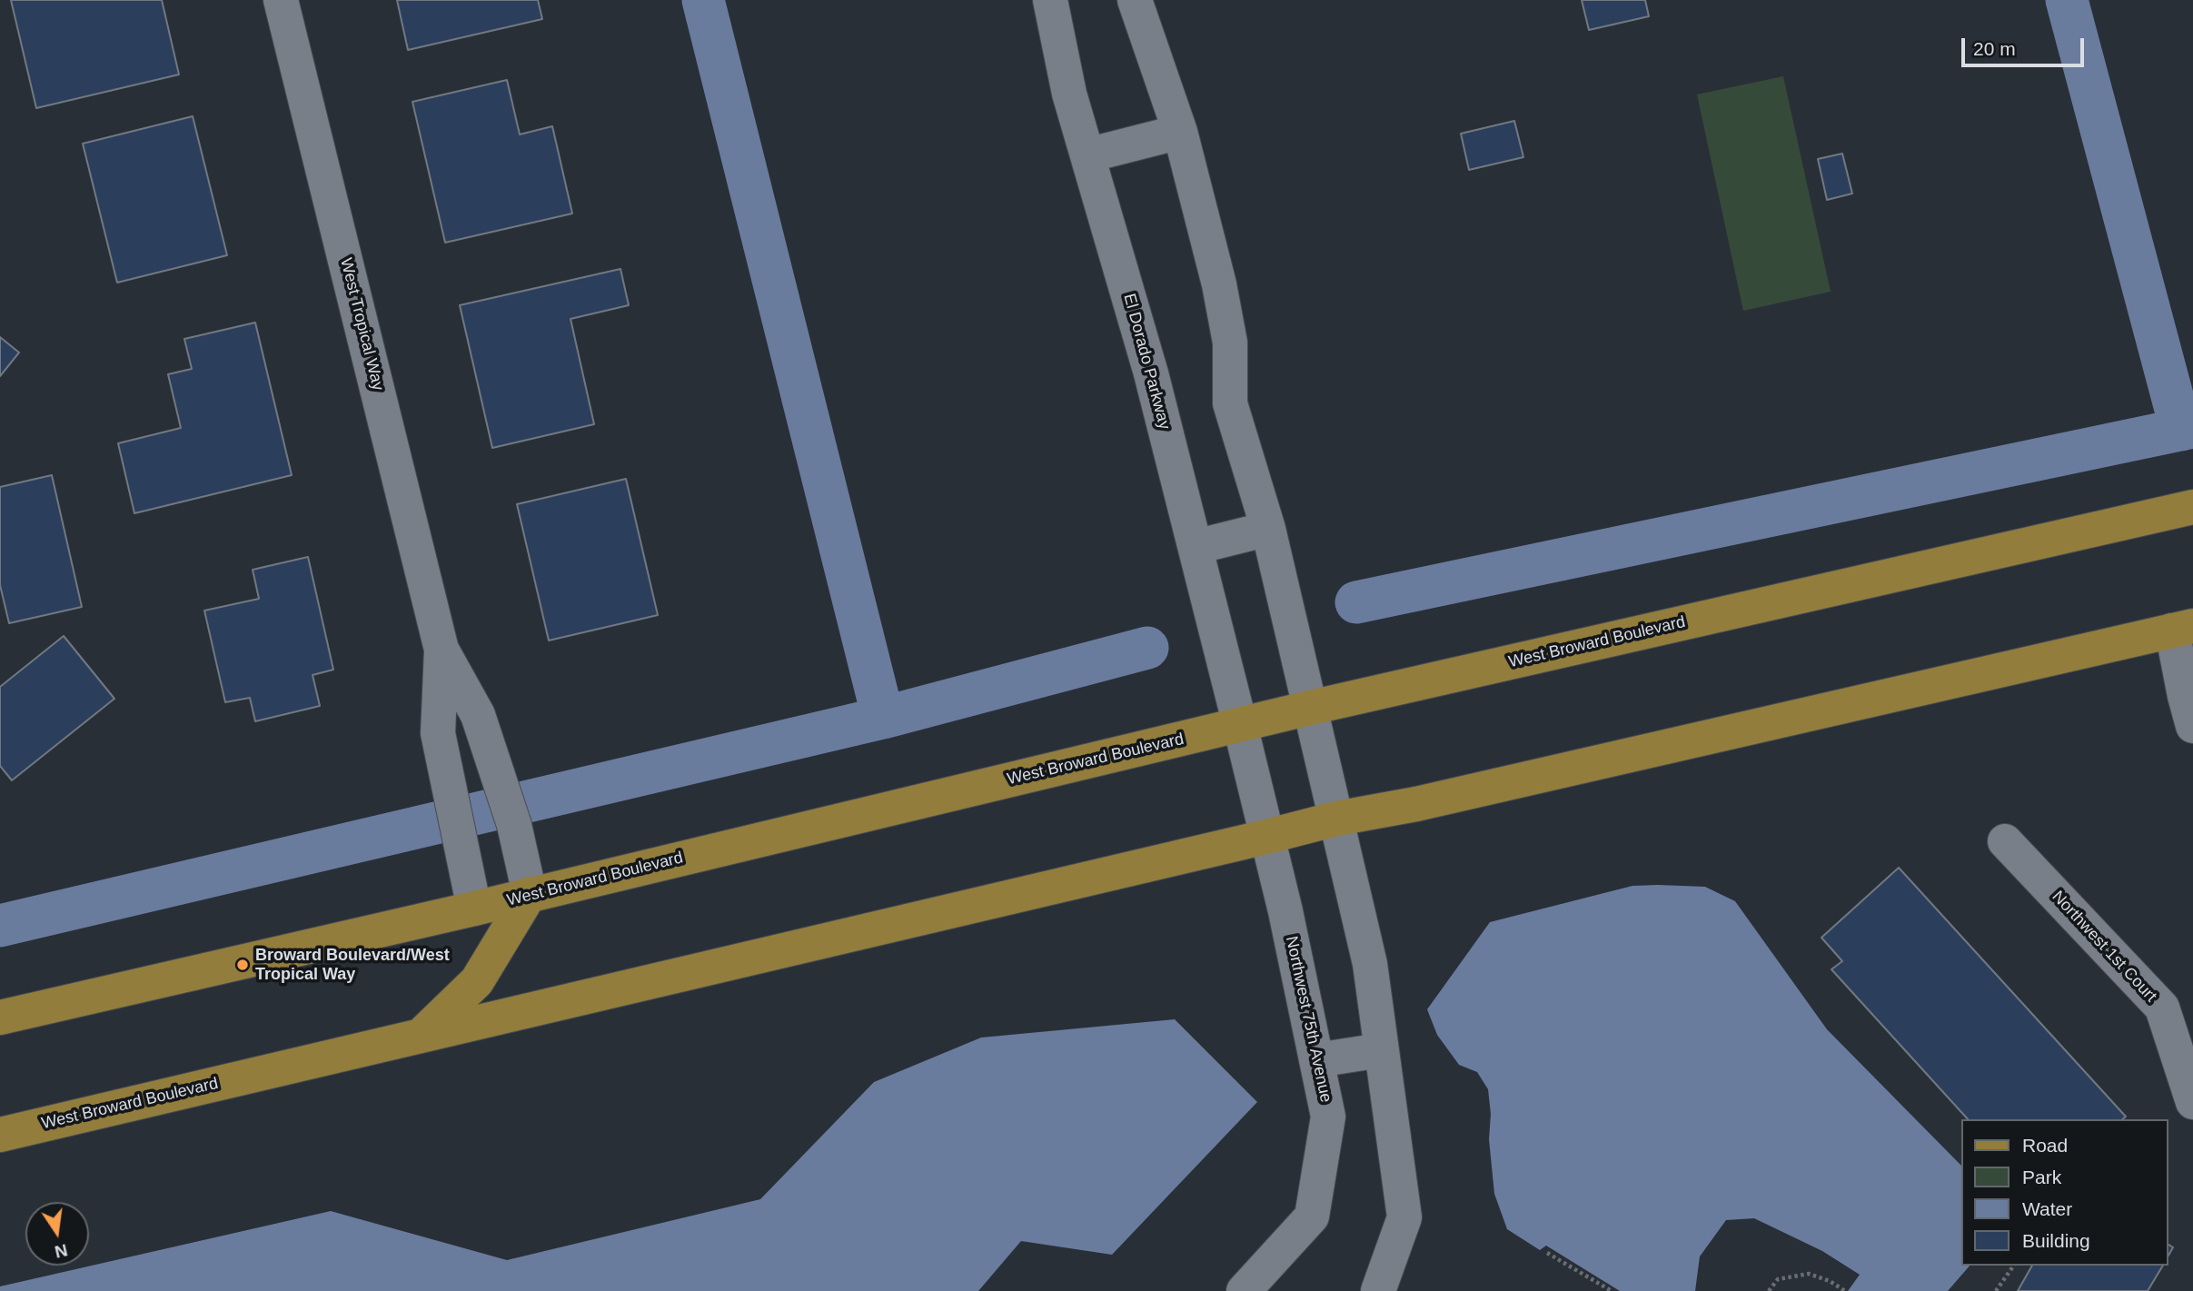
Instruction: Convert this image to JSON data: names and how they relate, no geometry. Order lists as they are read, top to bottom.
{
  "streets": {
    "main road": ["West Broward Boulevard"],
    "street": [
      "West Tropical Way",
      "El Dorado Parkway",
      "Northwest 1st Court",
      "Northwest 75th Avenue"
    ]
  },
  "crossings": [
    ["West Tropical Way", "West Broward Boulevard"],
    ["El Dorado Parkway", "West Broward Boulevard"],
    ["El Dorado Parkway", "Northwest 75th Avenue"],
    ["West Broward Boulevard", "Northwest 75th Avenue"]
  ],
  "places": ["Broward Boulevard/West Tropical Way"],
  "legend": [
    "Road",
    "Park",
    "Water",
    "Building"
  ],
  "scale_bar": "20 m",
  "north": "bottom"
}
